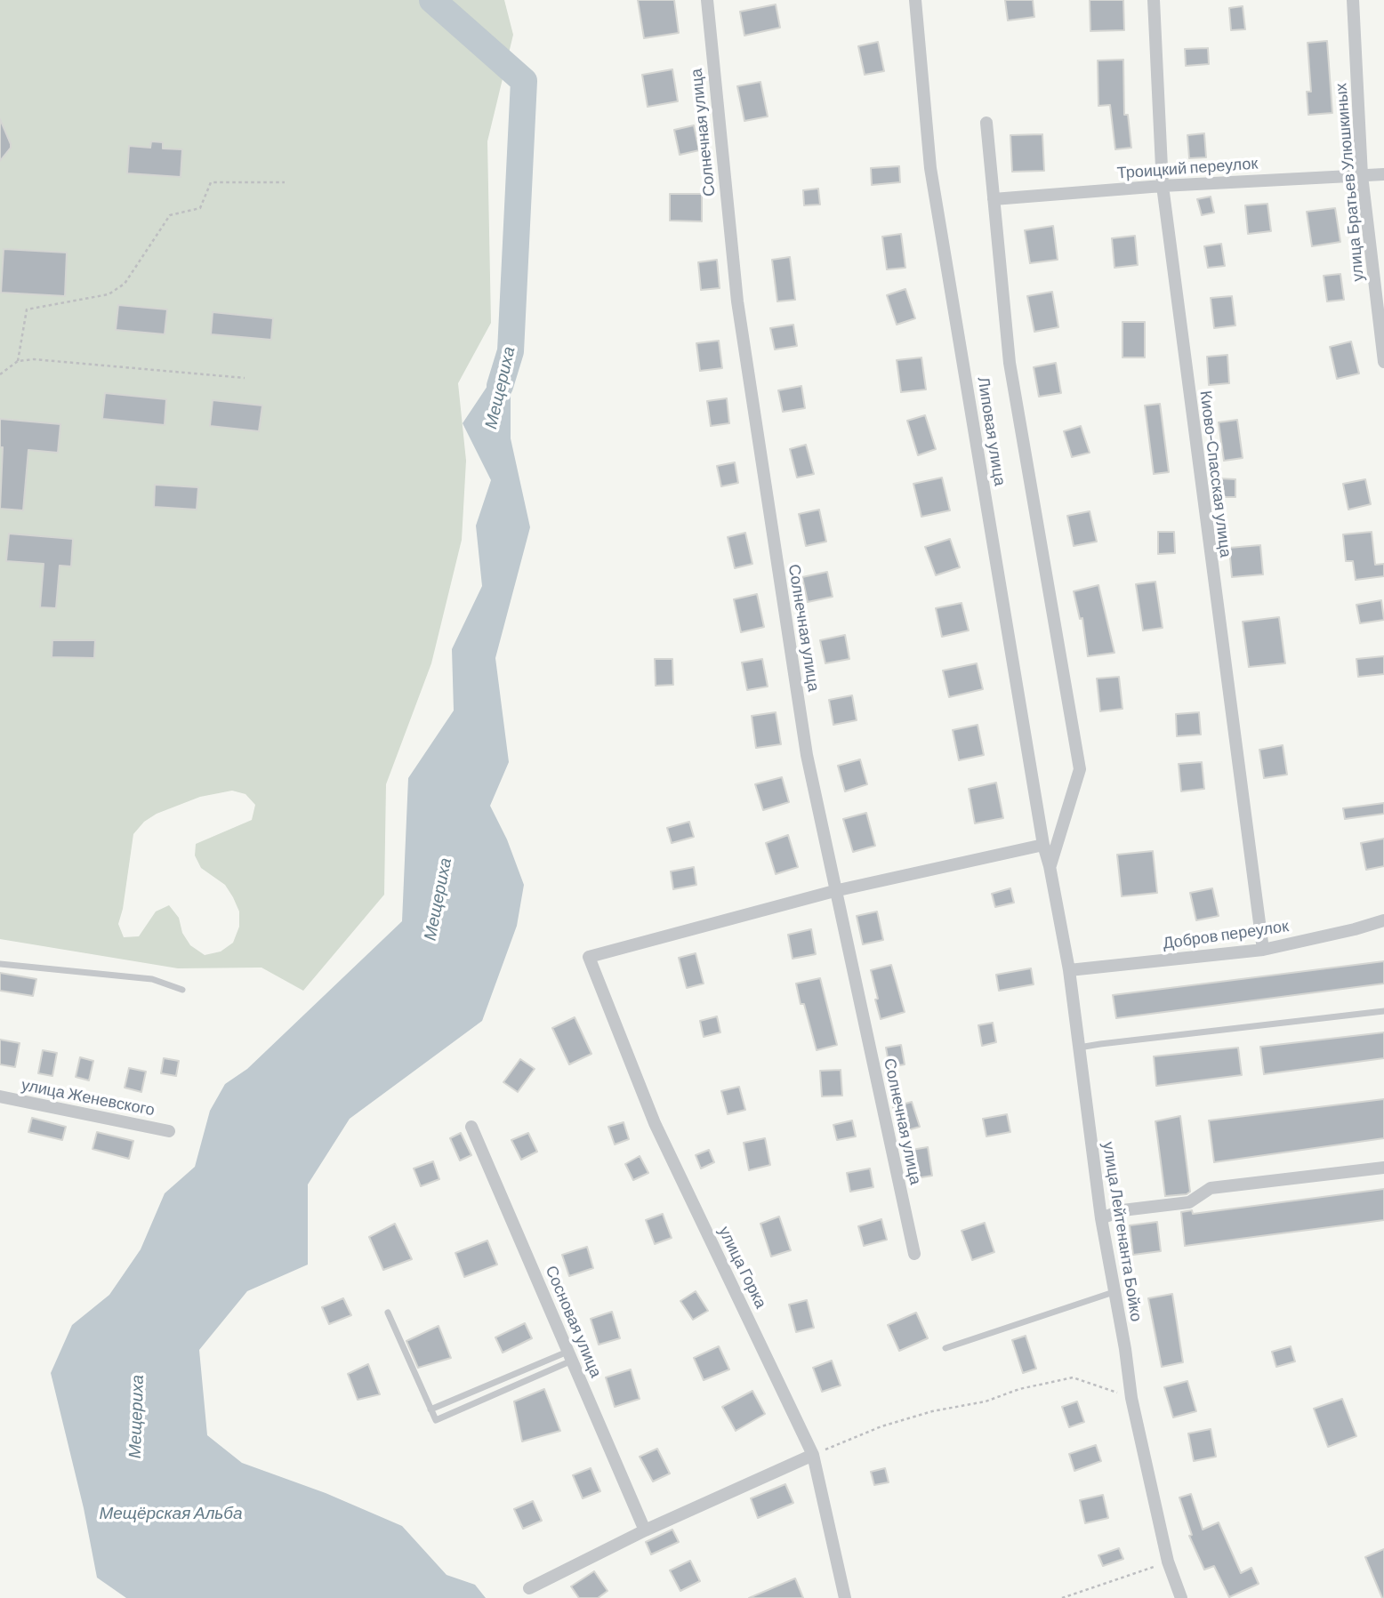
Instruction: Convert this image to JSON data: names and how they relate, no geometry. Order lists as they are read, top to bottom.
{
  "streets": {
    "street": [
      "Солнечная улица",
      "Троицкий переулок",
      "улица Братьев Улюшкиных",
      "Липовая улица",
      "Киово-Спасская улица",
      "Добров переулок",
      "улица Женевского",
      "улица Лейтенанта Бойко",
      "улица Горка",
      "Сосновая улица"
    ]
  },
  "crossings": [
    ["Солнечная улица", "улица Горка"],
    ["Троицкий переулок", "улица Братьев Улюшкиных"],
    ["Троицкий переулок", "Киово-Спасская улица"],
    ["Липовая улица", "улица Лейтенанта Бойко"],
    ["Киово-Спасская улица", "Добров переулок"],
    ["Добров переулок", "улица Лейтенанта Бойко"]
  ],
  "water": ["Мещериха", "Мещёрская Альба"]
}
